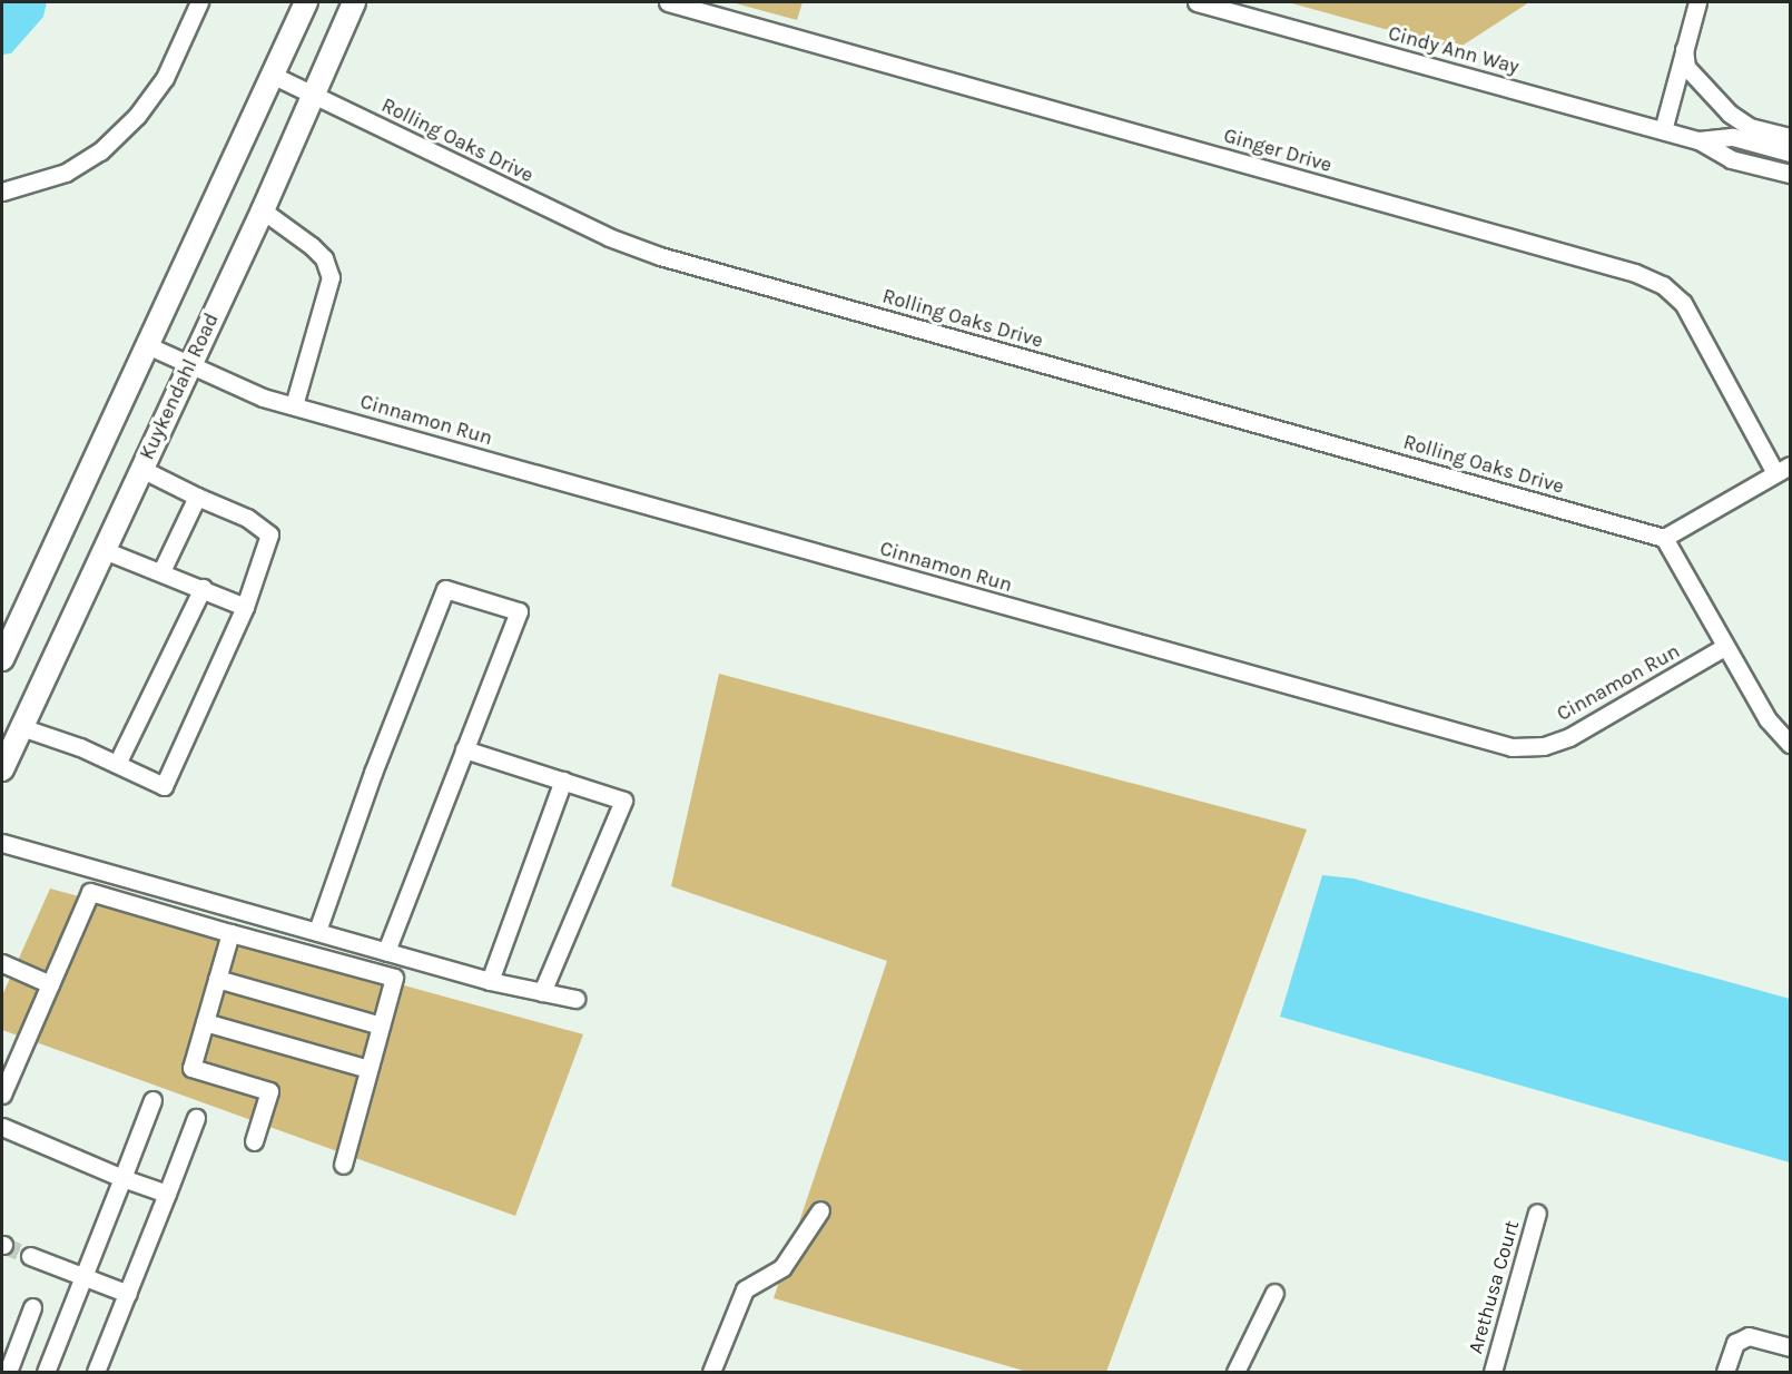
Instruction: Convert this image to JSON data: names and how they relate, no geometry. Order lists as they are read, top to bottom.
{
  "streets": {
    "main road": ["Kuykendahl Road"],
    "street": [
      "Cindy Ann Way",
      "Rolling Oaks Drive",
      "Ginger Drive",
      "Cinnamon Run",
      "Arethusa Court"
    ]
  },
  "crossings": [
    ["Rolling Oaks Drive", "Kuykendahl Road"],
    ["Kuykendahl Road", "Cinnamon Run"]
  ]
}
